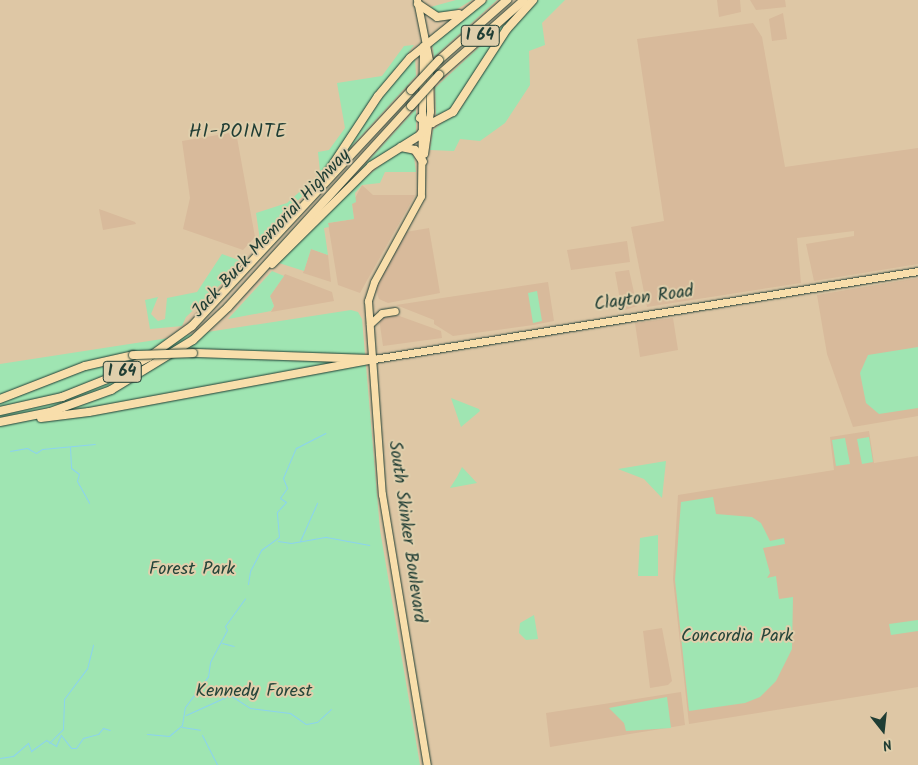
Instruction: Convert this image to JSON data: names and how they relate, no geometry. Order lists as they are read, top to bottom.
{
  "streets": {
    "highway": ["I 64", "Jack Buck Memorial Highway"],
    "main road": ["Clayton Road", "South Skinker Boulevard"]
  },
  "crossings": [
    ["Clayton Road", "South Skinker Boulevard"]
  ],
  "districts": ["HI-POINTE"],
  "parks": ["Forest Park", "Concordia Park", "Kennedy Forest"],
  "north": "bottom"
}
